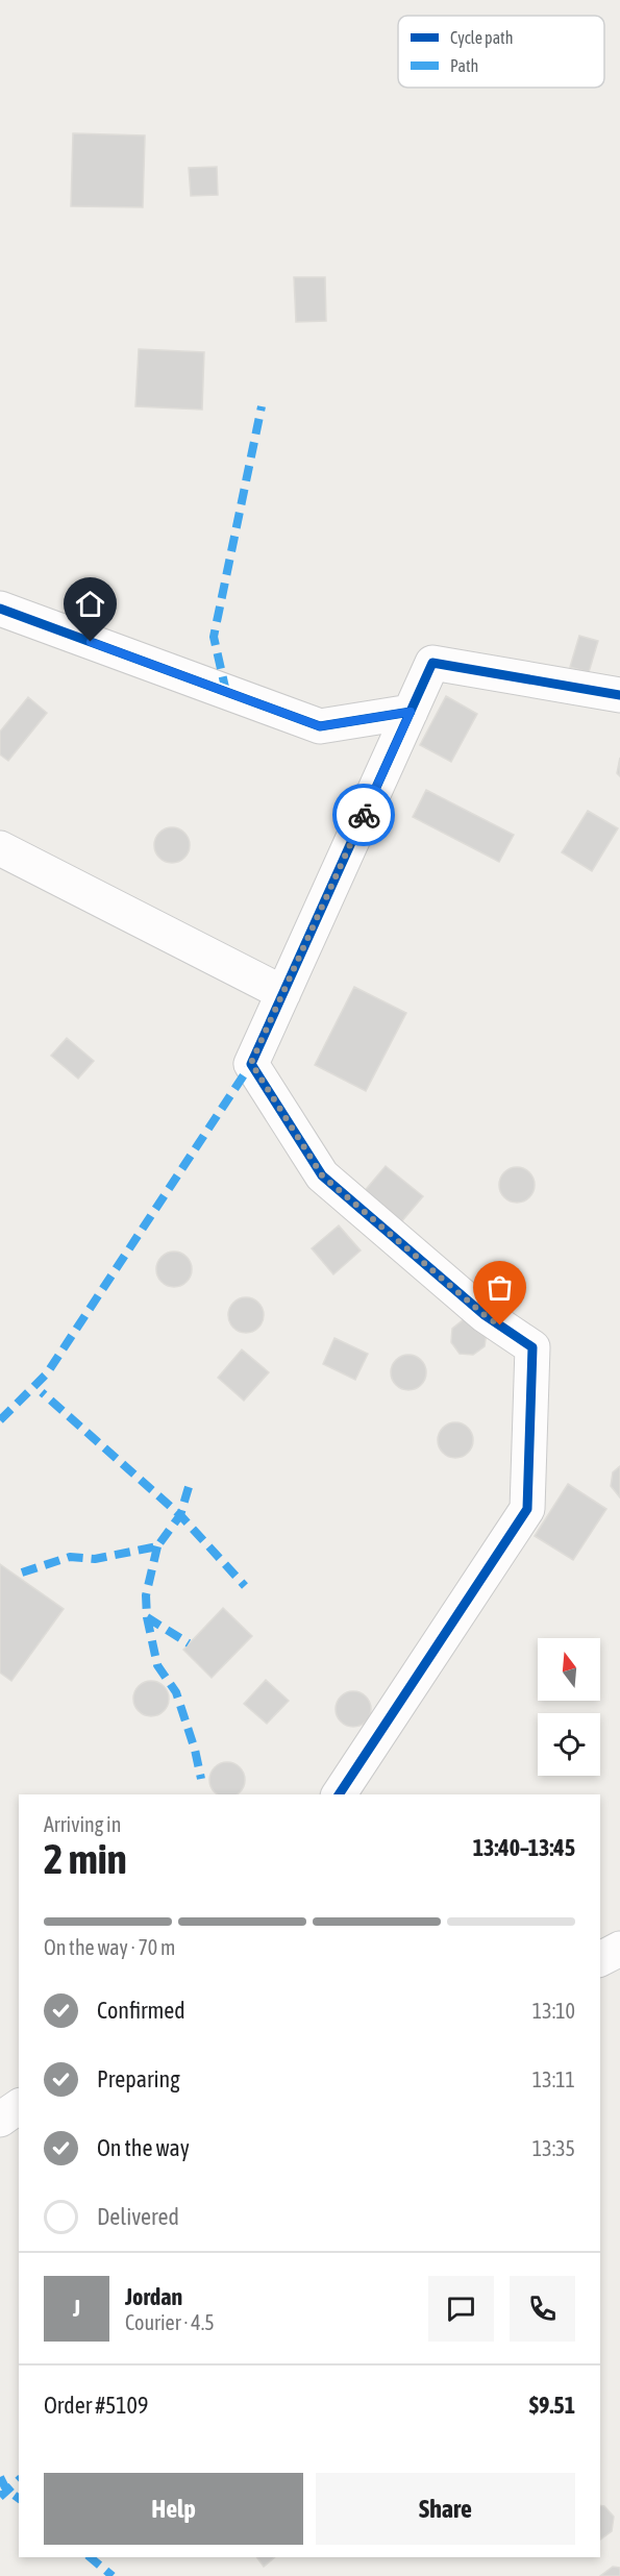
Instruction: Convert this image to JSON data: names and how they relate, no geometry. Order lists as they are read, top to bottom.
{
  "legend": ["Cycle path", "Path"],
  "north": "top",
  "page": {
    "heading": ["2 min", "Arriving in", "13:40–13:45"],
    "panel": [
      "Jordan",
      "Courier · 4.5",
      "Order #5109",
      "$9.51"
    ],
    "bar": "On the way · 70 m",
    "list": [
      ["Confirmed", "13:10"],
      ["Preparing", "13:11"],
      ["On the way", "13:35"],
      "Delivered"
    ],
    "round": "J",
    "buttons": ["Help", "Share"]
  }
}
